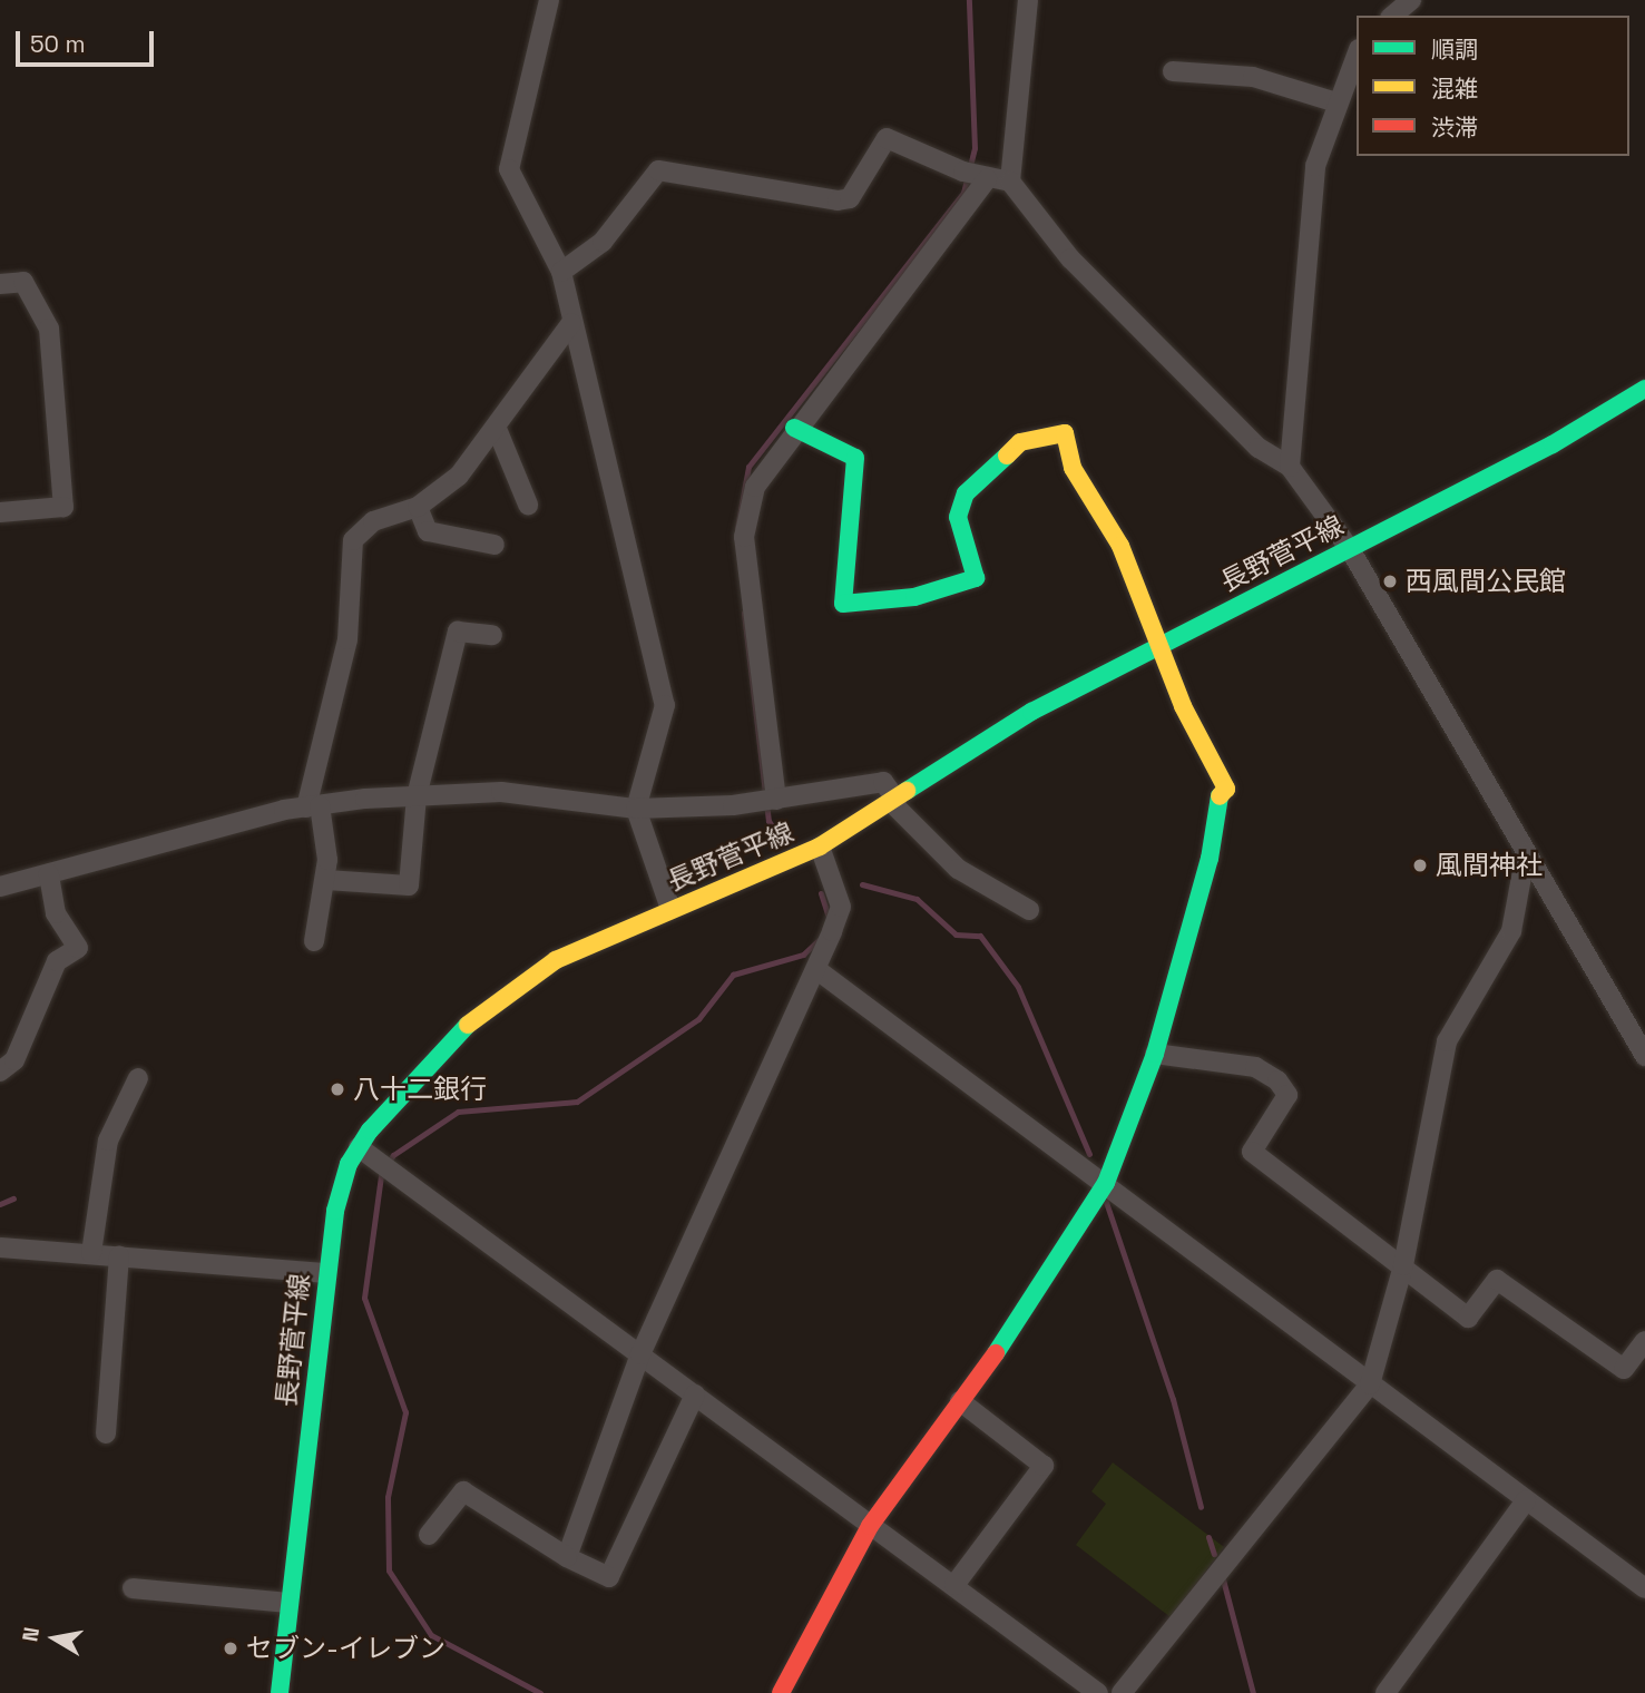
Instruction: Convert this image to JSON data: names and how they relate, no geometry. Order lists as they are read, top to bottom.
{
  "streets": {
    "main road": ["長野菅平線"]
  },
  "places": [
    "西風間公民館",
    "風間神社",
    "八十二銀行",
    "セブン-イレブン"
  ],
  "legend": ["順調", "混雑", "渋滞"],
  "scale_bar": "50 m",
  "north": "left"
}
